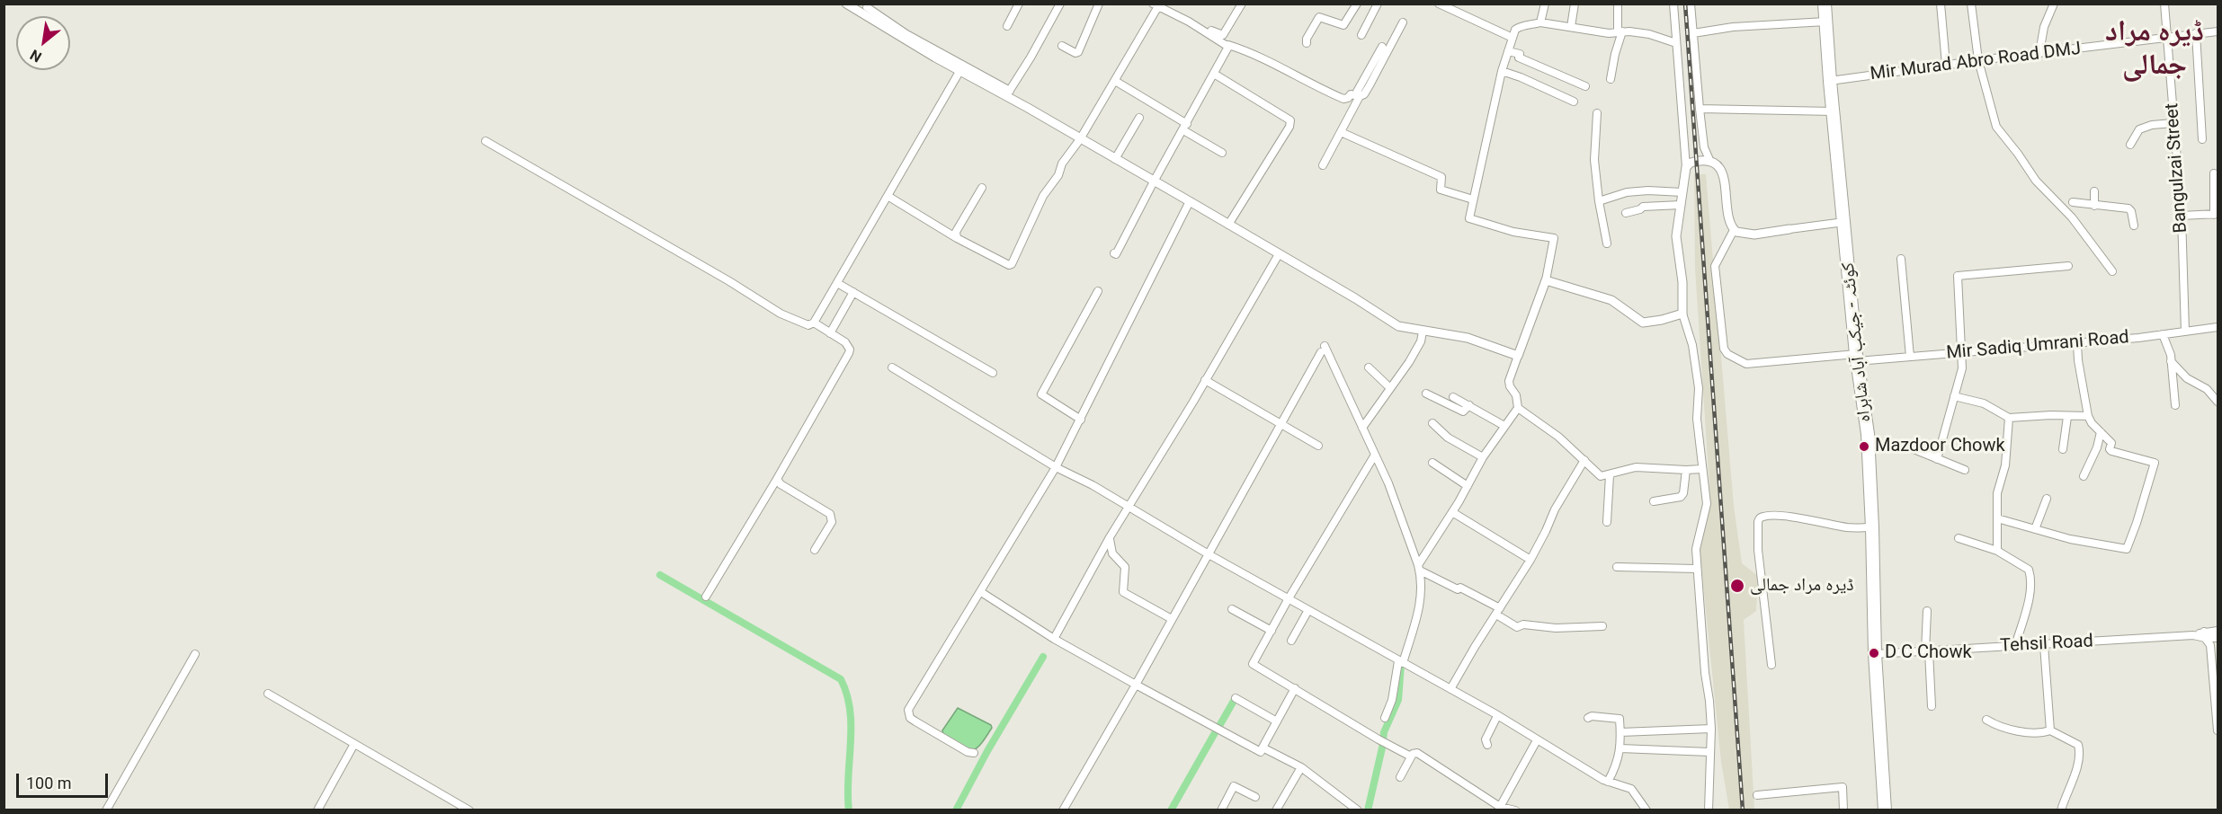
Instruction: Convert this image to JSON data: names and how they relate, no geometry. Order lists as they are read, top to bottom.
{
  "streets": {
    "highway": ["کوئٹہ - جیکب آباد شاہراہ"],
    "street": [
      "Mir Murad Abro Road DMJ",
      "Bangulzai Street",
      "Mir Sadiq Umrani Road",
      "Tehsil Road"
    ]
  },
  "crossings": [
    ["Mir Murad Abro Road DMJ", "Bangulzai Street"],
    ["Mir Murad Abro Road DMJ", "کوئٹہ - جیکب آباد شاہراہ"],
    ["Bangulzai Street", "Mir Sadiq Umrani Road"],
    ["کوئٹہ - جیکب آباد شاہراہ", "Mir Sadiq Umrani Road"],
    ["کوئٹہ - جیکب آباد شاہراہ", "Tehsil Road"]
  ],
  "districts": ["ڈیرہ مراد جمالی"],
  "places": ["Mazdoor Chowk", "ڈیرہ مراد جمالی", "D C Chowk"],
  "scale_bar": "100 m",
  "north": "bottom left"
}
